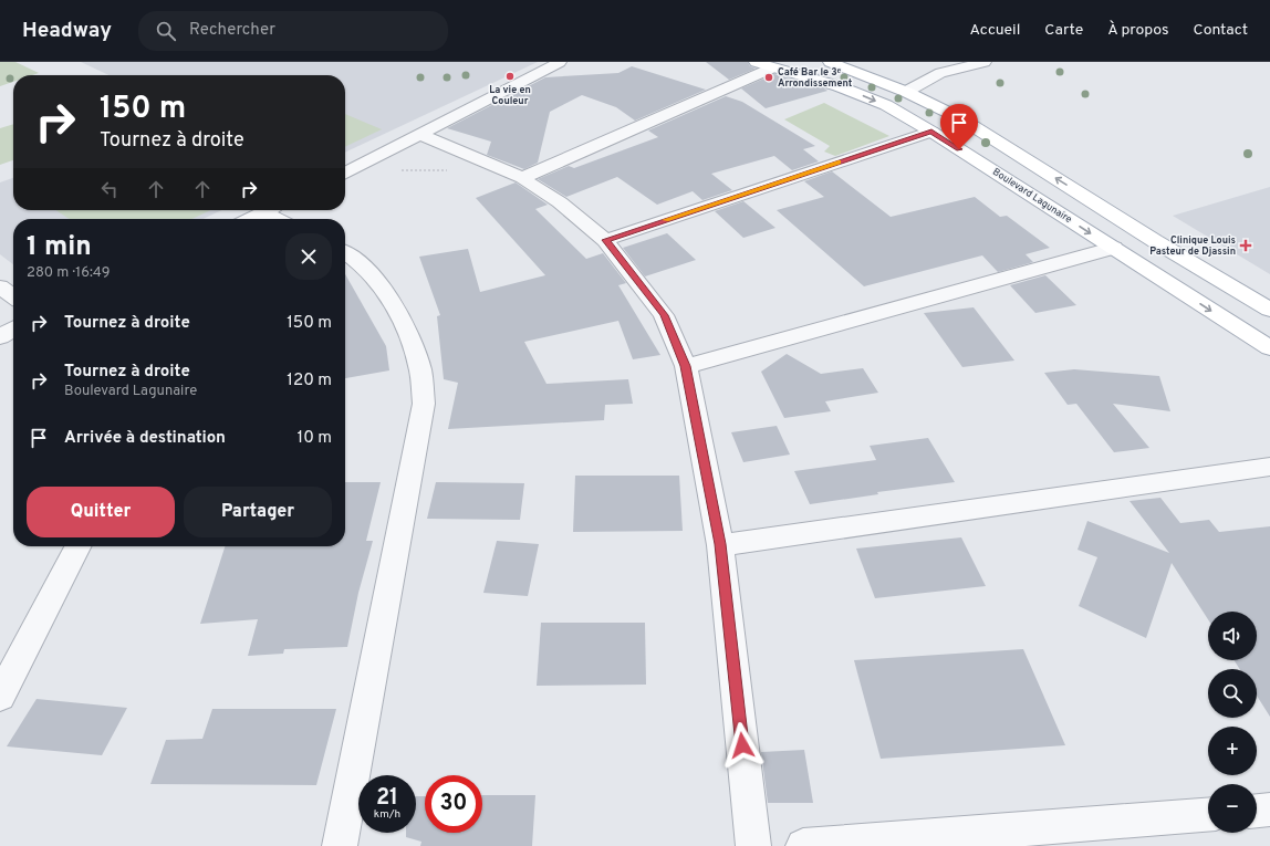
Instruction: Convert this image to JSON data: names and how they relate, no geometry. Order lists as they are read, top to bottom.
{
  "streets": {
    "main road": ["Boulevard Lagunaire"]
  },
  "places": {
    "other": ["La vie en Couleur", "Café Bar le 3ᵉ Arrondissement"],
    "health": ["Clinique Louis Pasteur de Djassin"]
  },
  "page": {
    "header": "Headway",
    "search": "Rechercher",
    "nav": [
      "Accueil",
      "Carte",
      "À propos",
      "Contact"
    ],
    "turn": ["150 m", "Tournez à droite"],
    "heading": ["1 min", "280 m · 16:49"],
    "list": [
      {
        "name": "Tournez à droite",
        "value": "150 m"
      },
      {
        "name": "Tournez à droite",
        "note": "Boulevard Lagunaire",
        "value": "120 m"
      },
      {
        "name": "Arrivée à destination",
        "value": "10 m"
      }
    ],
    "buttons": ["Quitter", "Partager"],
    "map_buttons": ["+", "−"],
    "speed": "21 km/h",
    "limit": "30"
  }
}
